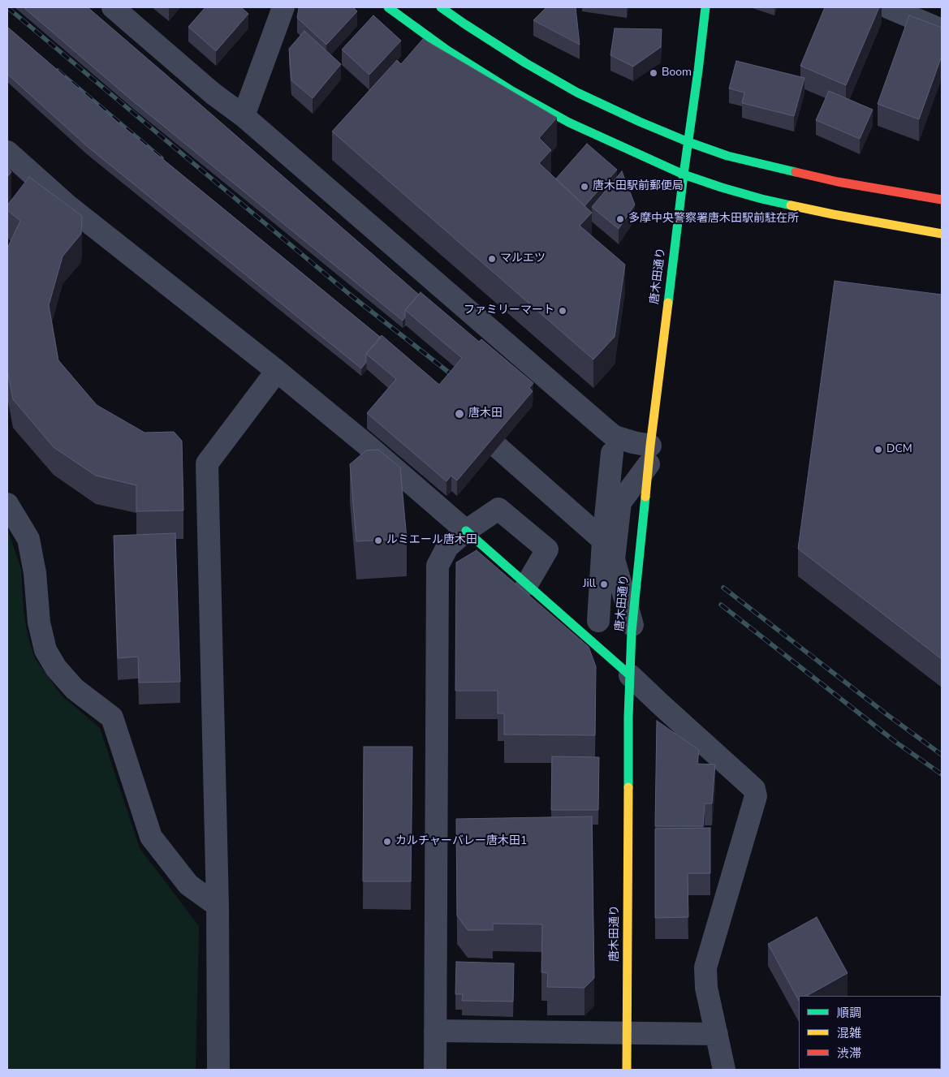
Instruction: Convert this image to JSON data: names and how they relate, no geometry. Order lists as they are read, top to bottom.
{
  "streets": {
    "main road": ["唐木田通り"]
  },
  "places": [
    "Boom",
    "唐木田駅前郵便局",
    "多摩中央警察署唐木田駅前駐在所",
    "マルエツ",
    "ファミリーマート",
    "唐木田",
    "DCM",
    "ルミエール唐木田",
    "Jill",
    "カルチャーバレー唐木田1"
  ],
  "legend": ["順調", "混雑", "渋滞"]
}
